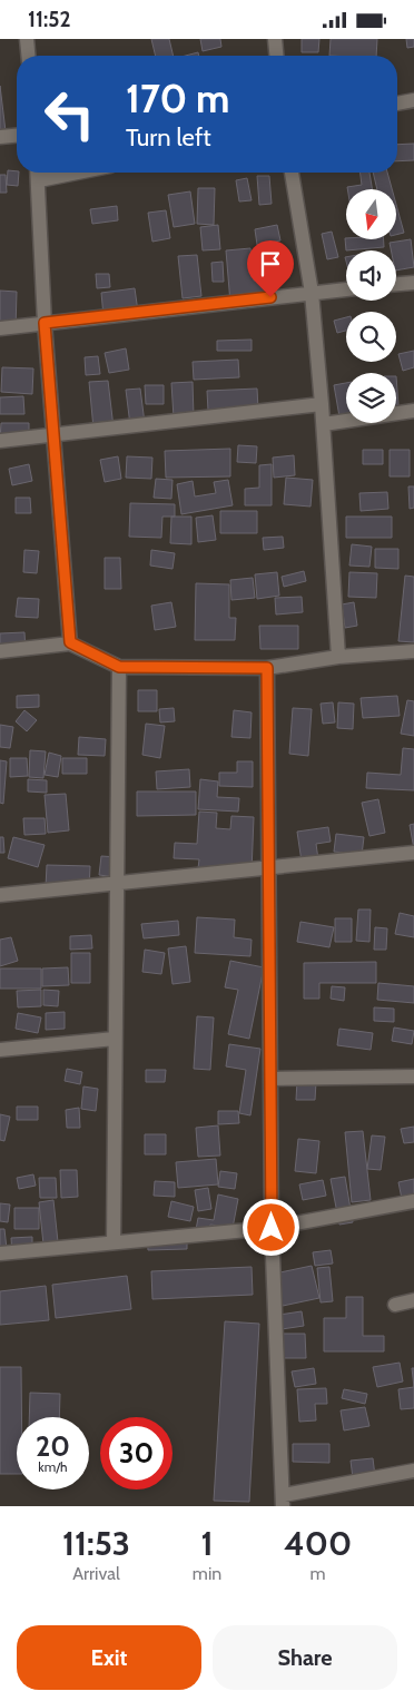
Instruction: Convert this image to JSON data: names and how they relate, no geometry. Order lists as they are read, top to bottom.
{
  "north": "bottom",
  "page": {
    "status": "11:52",
    "turn": ["170 m", "Turn left"],
    "speed": "20 km/h",
    "limit": "30",
    "eta": [
      "11:53",
      "Arrival",
      "1",
      "min",
      "400",
      "m"
    ],
    "buttons": ["Exit", "Share"]
  }
}
